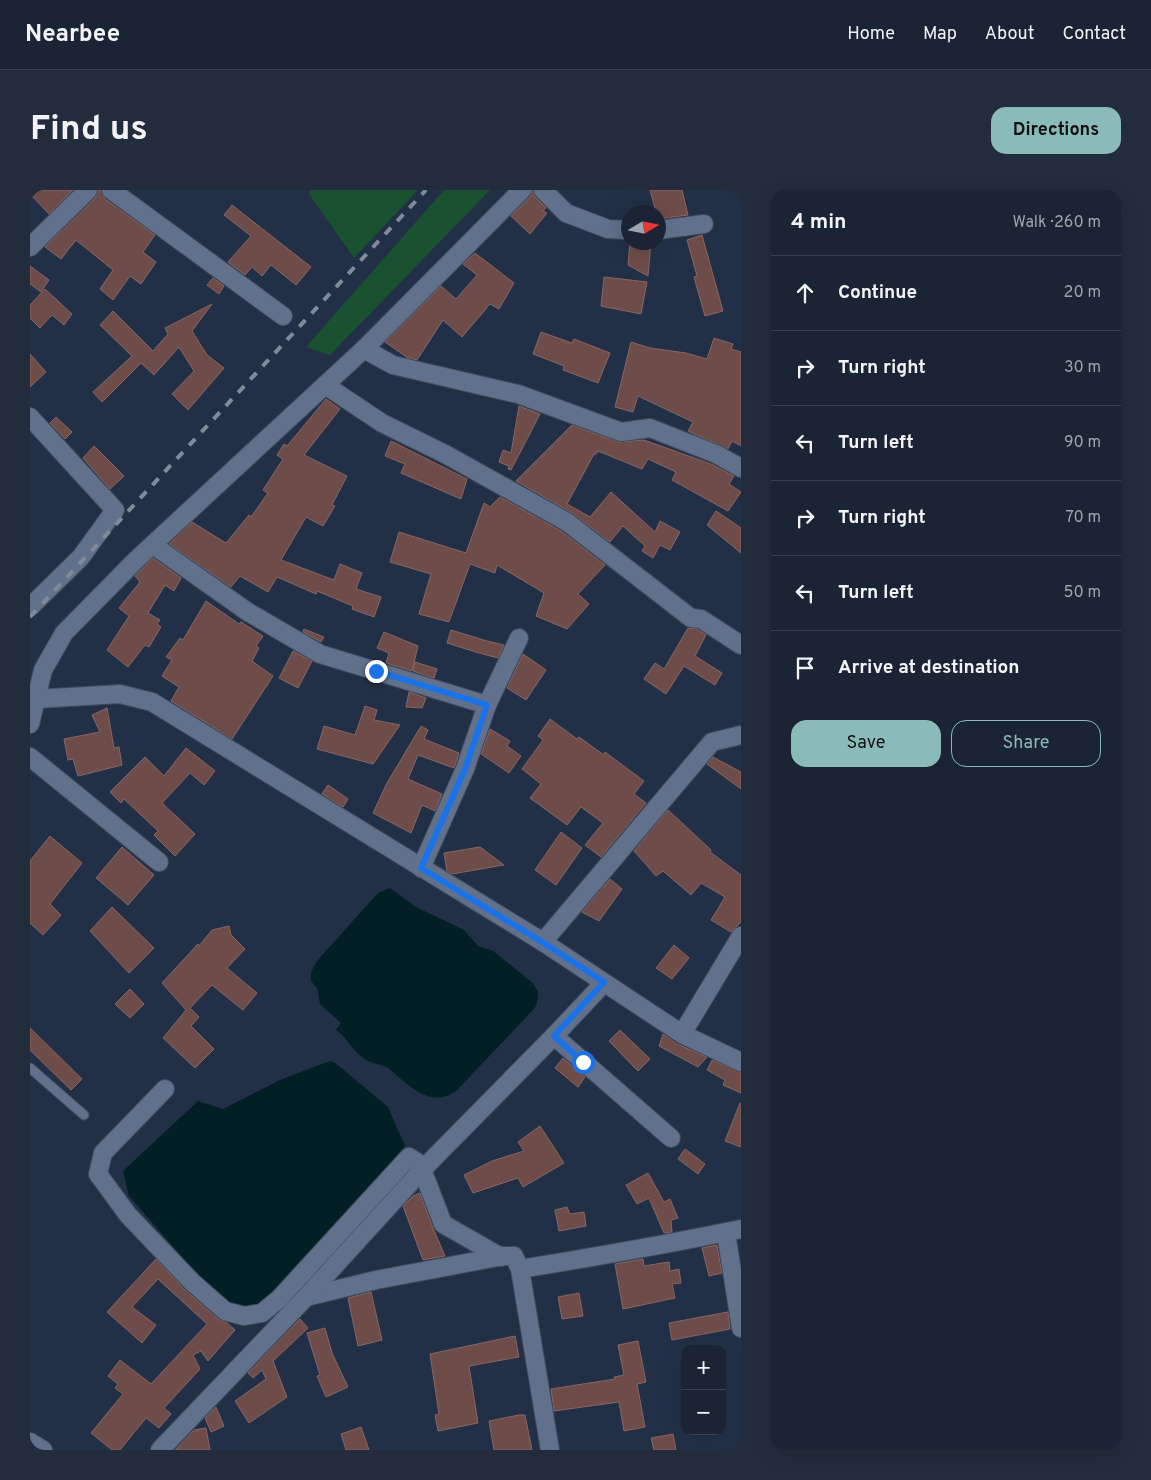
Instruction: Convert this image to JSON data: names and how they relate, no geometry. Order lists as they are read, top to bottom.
{
  "north": "right",
  "page": {
    "header": "Nearbee",
    "nav": [
      "Home",
      "Map",
      "About",
      "Contact"
    ],
    "buttons": [
      "Directions",
      ["Save", "Share"]
    ],
    "title": "Find us",
    "heading": ["4 min", "Walk · 260 m"],
    "list": [
      ["Continue", "20 m"],
      ["Turn right", "30 m"],
      ["Turn left", "90 m"],
      ["Turn right", "70 m"],
      ["Turn left", "50 m"],
      "Arrive at destination"
    ],
    "map_buttons": ["+", "−"]
  }
}
